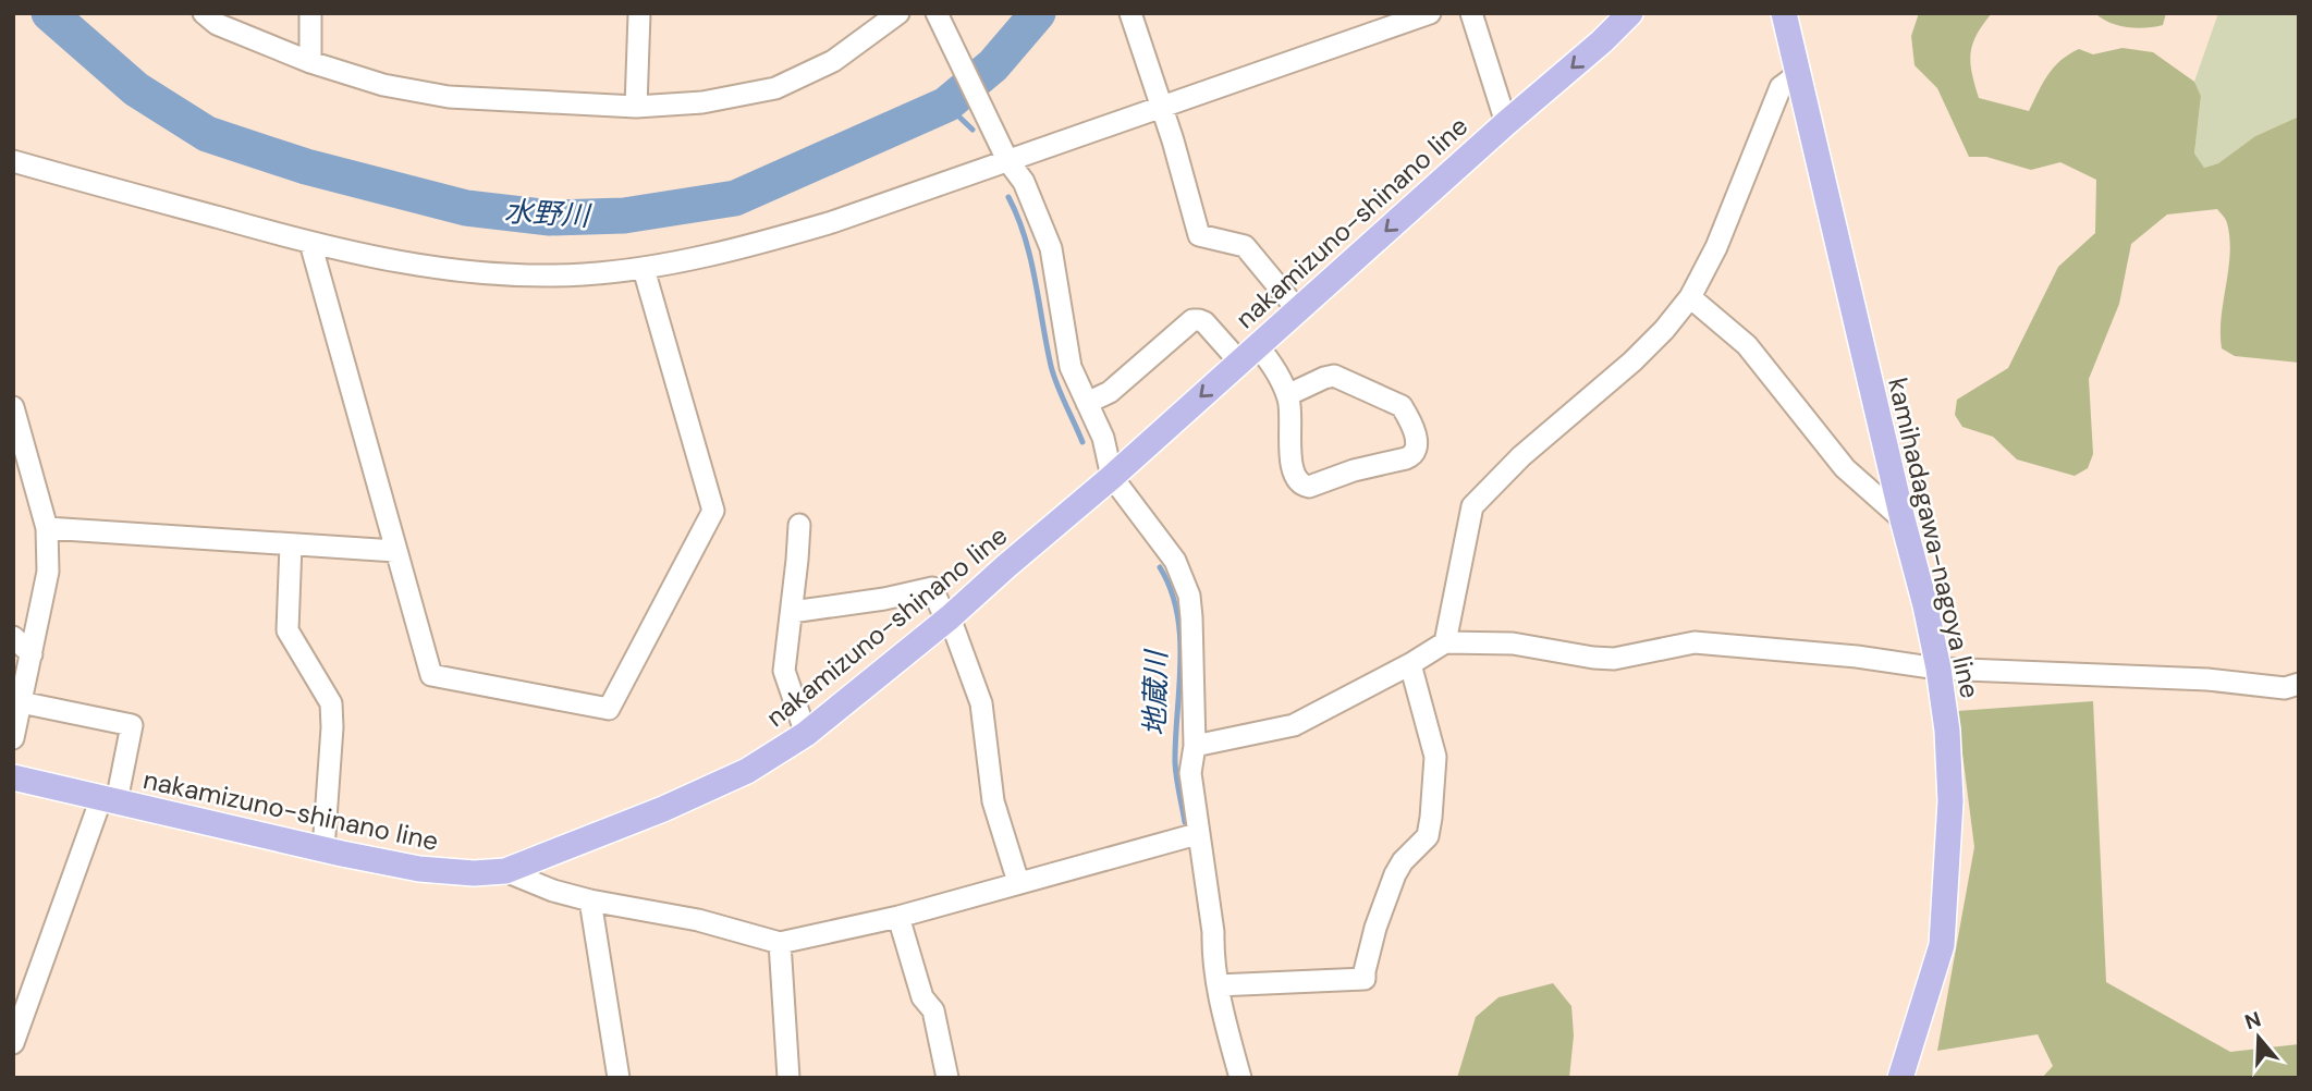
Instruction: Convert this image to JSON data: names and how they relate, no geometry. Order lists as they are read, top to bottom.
{
  "streets": {
    "main road": ["nakamizuno-shinano line", "kamihadagawa-nagoya line"]
  },
  "water": ["水野川", "地蔵川"],
  "north": "top"
}
